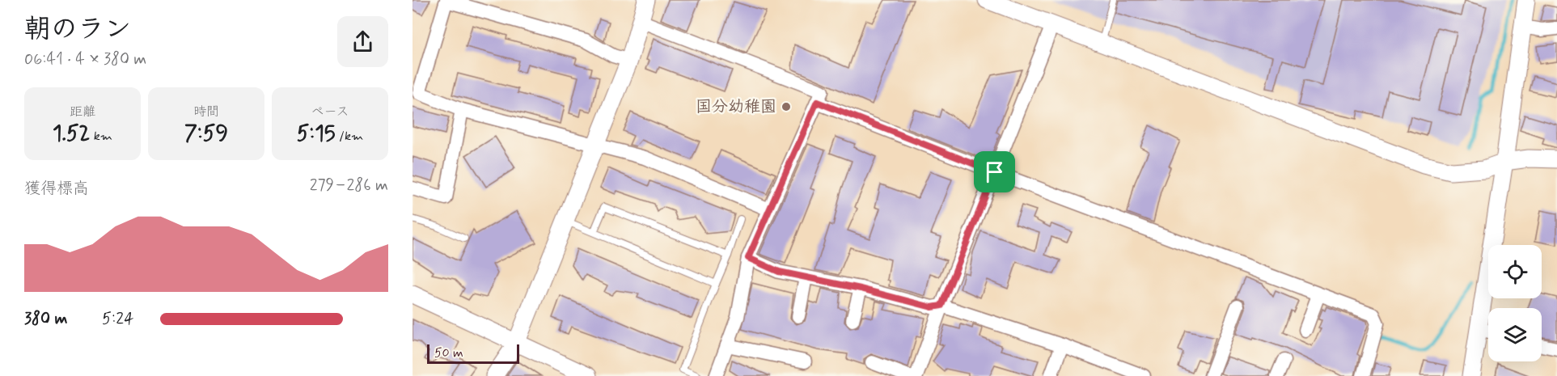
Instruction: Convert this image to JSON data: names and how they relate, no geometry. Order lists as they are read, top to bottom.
{
  "places": ["国分幼稚園"],
  "scale_bar": "50 m",
  "page": {
    "heading": ["朝のラン", "06:41 · 4 × 380 m"],
    "stats": [
      ["距離", "1.52 km"],
      ["時間", "7:59"],
      ["ペース", "5:15 /km"]
    ],
    "chart": ["獲得標高", "279–286 m"],
    "list": [
      {
        "name": "380 m",
        "note": "5:24"
      }
    ],
    "scale": "50 m"
  }
}
